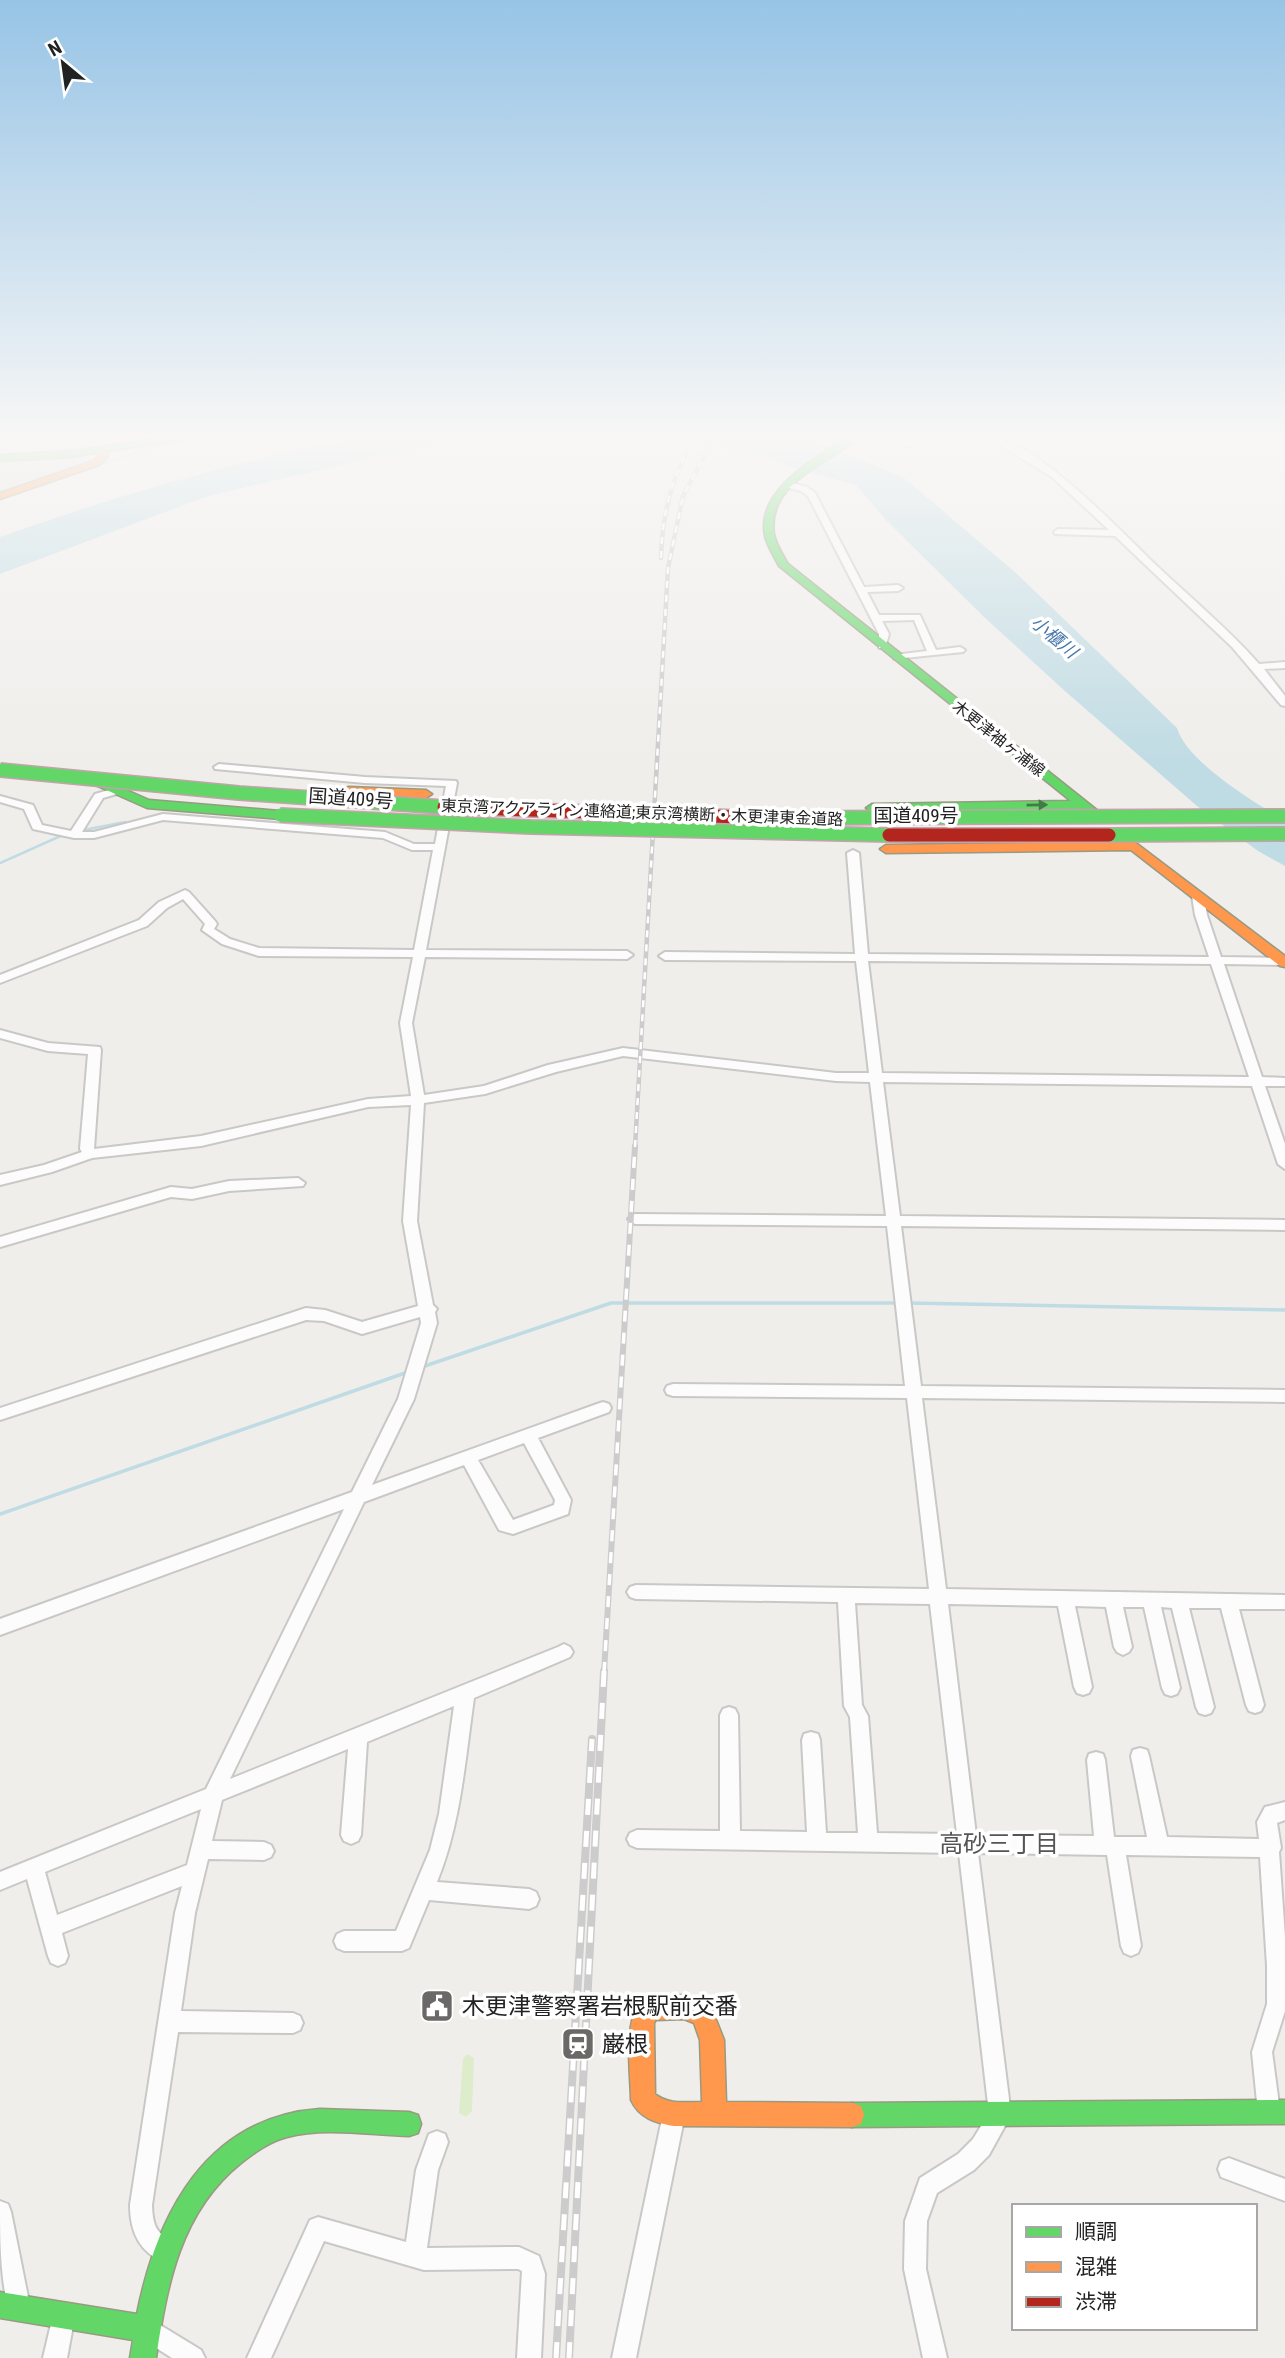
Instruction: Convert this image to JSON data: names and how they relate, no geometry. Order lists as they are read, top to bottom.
{
  "streets": {
    "main road": ["木更津袖ヶ浦線", "国道409号", "東京湾アクアライン連絡道;東京湾横断・木更津東金道路"]
  },
  "districts": ["高砂三丁目"],
  "water": ["小櫃川"],
  "places": {
    "public building": ["木更津警察署岩根駅前交番"],
    "station": ["巌根"]
  },
  "legend": ["順調", "混雑", "渋滞"],
  "north": "top left"
}
